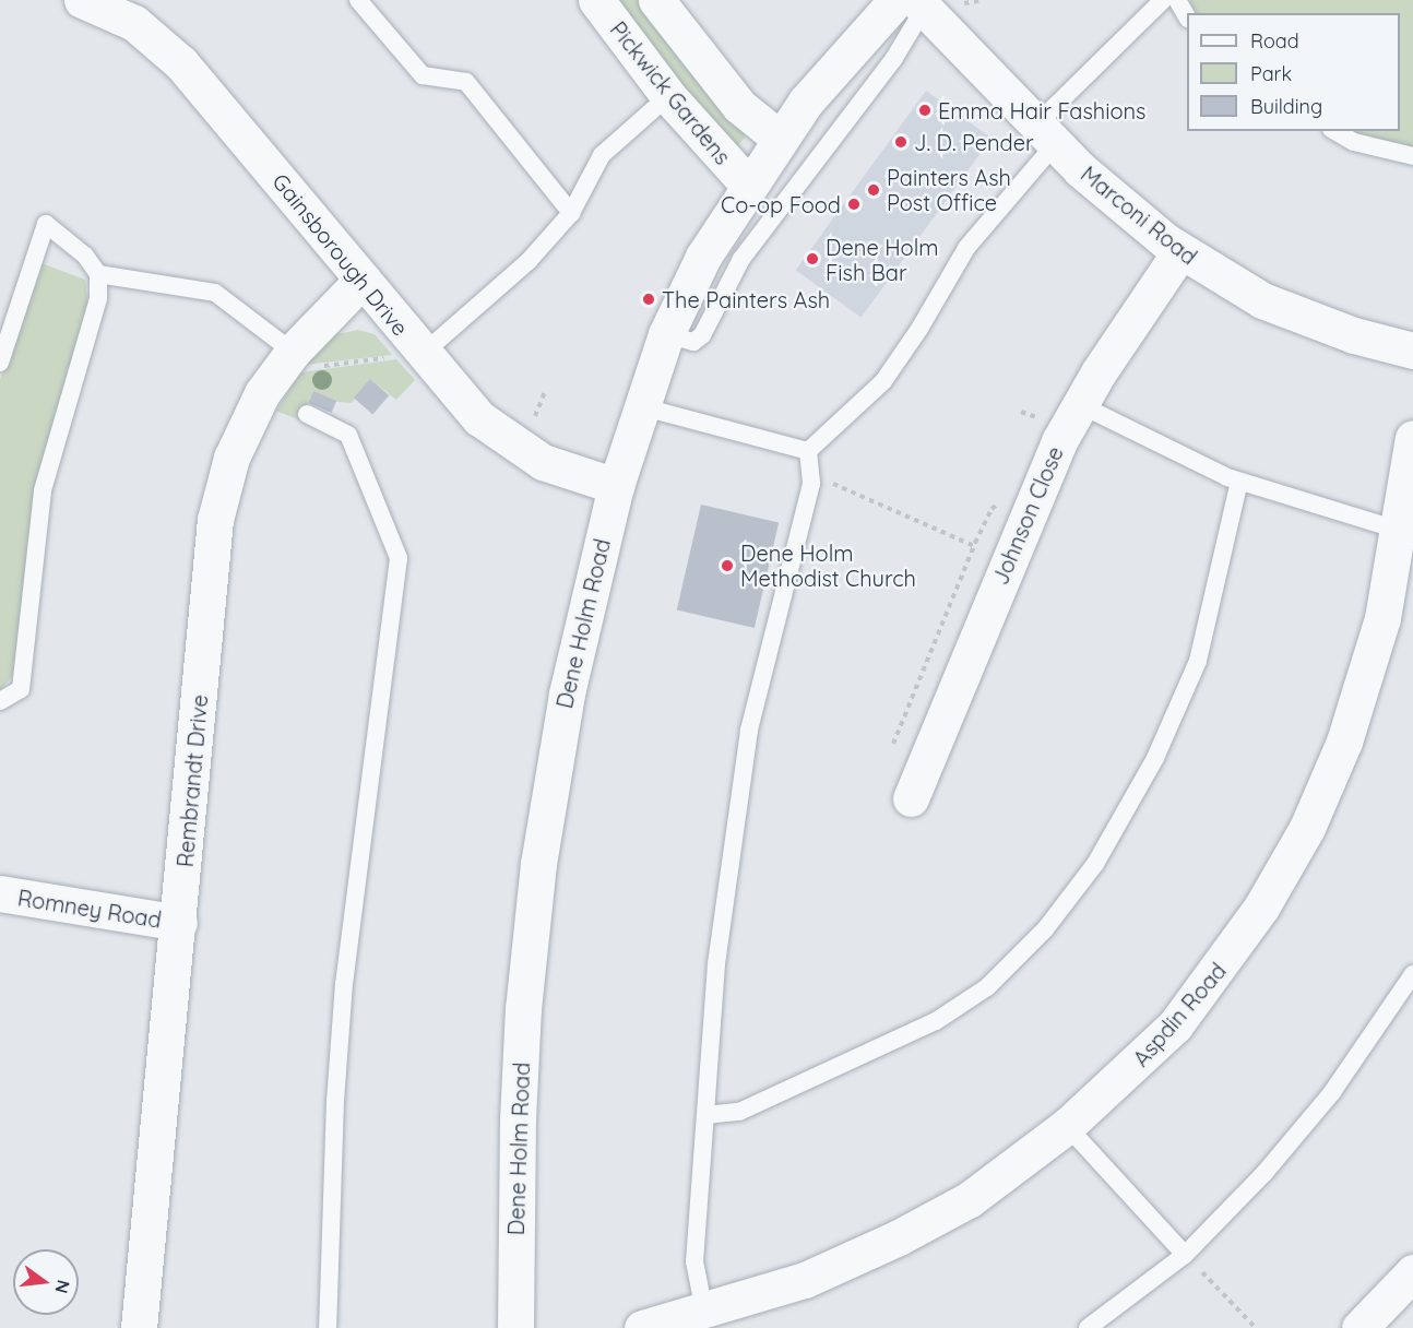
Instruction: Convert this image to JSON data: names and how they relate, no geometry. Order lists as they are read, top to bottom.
{
  "streets": {
    "street": [
      "Pickwick Gardens",
      "Marconi Road",
      "Gainsborough Drive",
      "Johnson Close",
      "Dene Holm Road",
      "Rembrandt Drive",
      "Romney Road",
      "Aspdin Road"
    ]
  },
  "crossings": [
    ["Pickwick Gardens", "Dene Holm Road"],
    ["Marconi Road", "Johnson Close"],
    ["Marconi Road", "Dene Holm Road"],
    ["Gainsborough Drive", "Dene Holm Road"],
    ["Gainsborough Drive", "Rembrandt Drive"],
    ["Rembrandt Drive", "Romney Road"]
  ],
  "places": [
    "Emma Hair Fashions",
    "J. D. Pender",
    "Painters Ash Post Office",
    "Co-op Food",
    "Dene Holm Fish Bar",
    "The Painters Ash",
    "Dene Holm Methodist Church"
  ],
  "legend": ["Road", "Park", "Building"],
  "north": "right"
}
